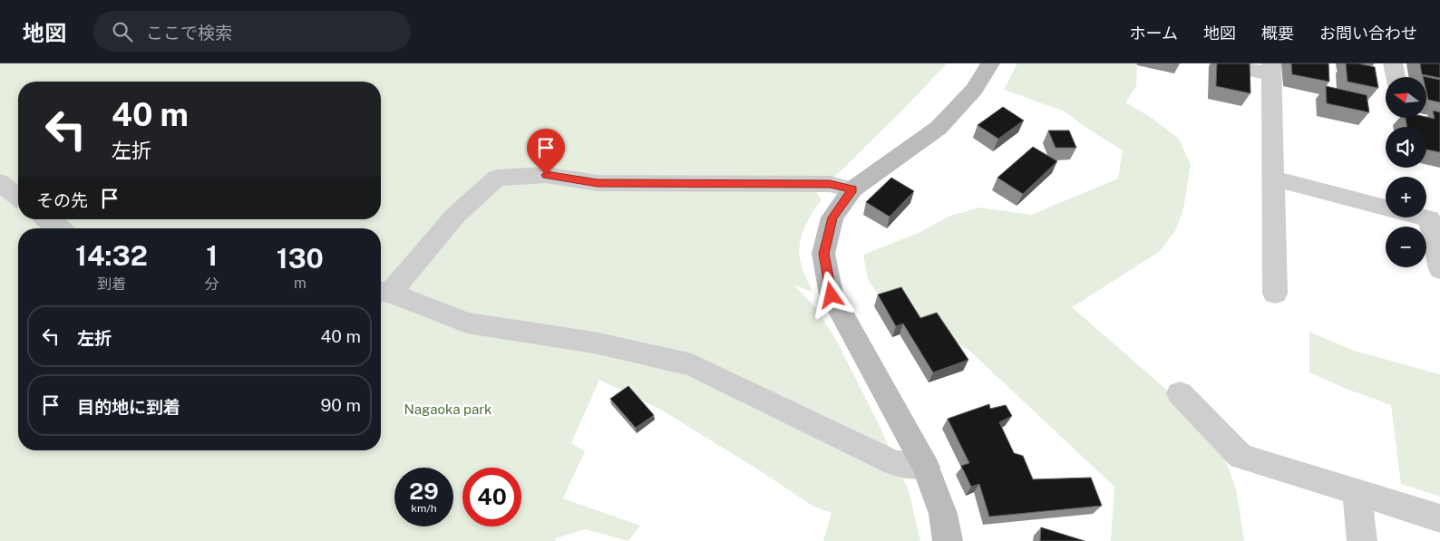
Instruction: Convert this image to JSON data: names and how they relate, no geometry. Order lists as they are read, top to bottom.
{
  "parks": ["Nagaoka park"],
  "north": "left",
  "page": {
    "header": "地図",
    "search": "ここで検索",
    "nav": [
      "ホーム",
      "地図",
      "概要",
      "お問い合わせ"
    ],
    "map_buttons": ["+", "−"],
    "turn": ["40 m", "左折"],
    "then": "その先",
    "eta": [
      "14:32",
      "到着",
      "1",
      "分",
      "130",
      "m"
    ],
    "list": [
      {
        "name": "左折",
        "value": "40 m"
      },
      {
        "name": "目的地に到着",
        "value": "90 m"
      }
    ],
    "speed": "29 km/h",
    "limit": "40"
  }
}
